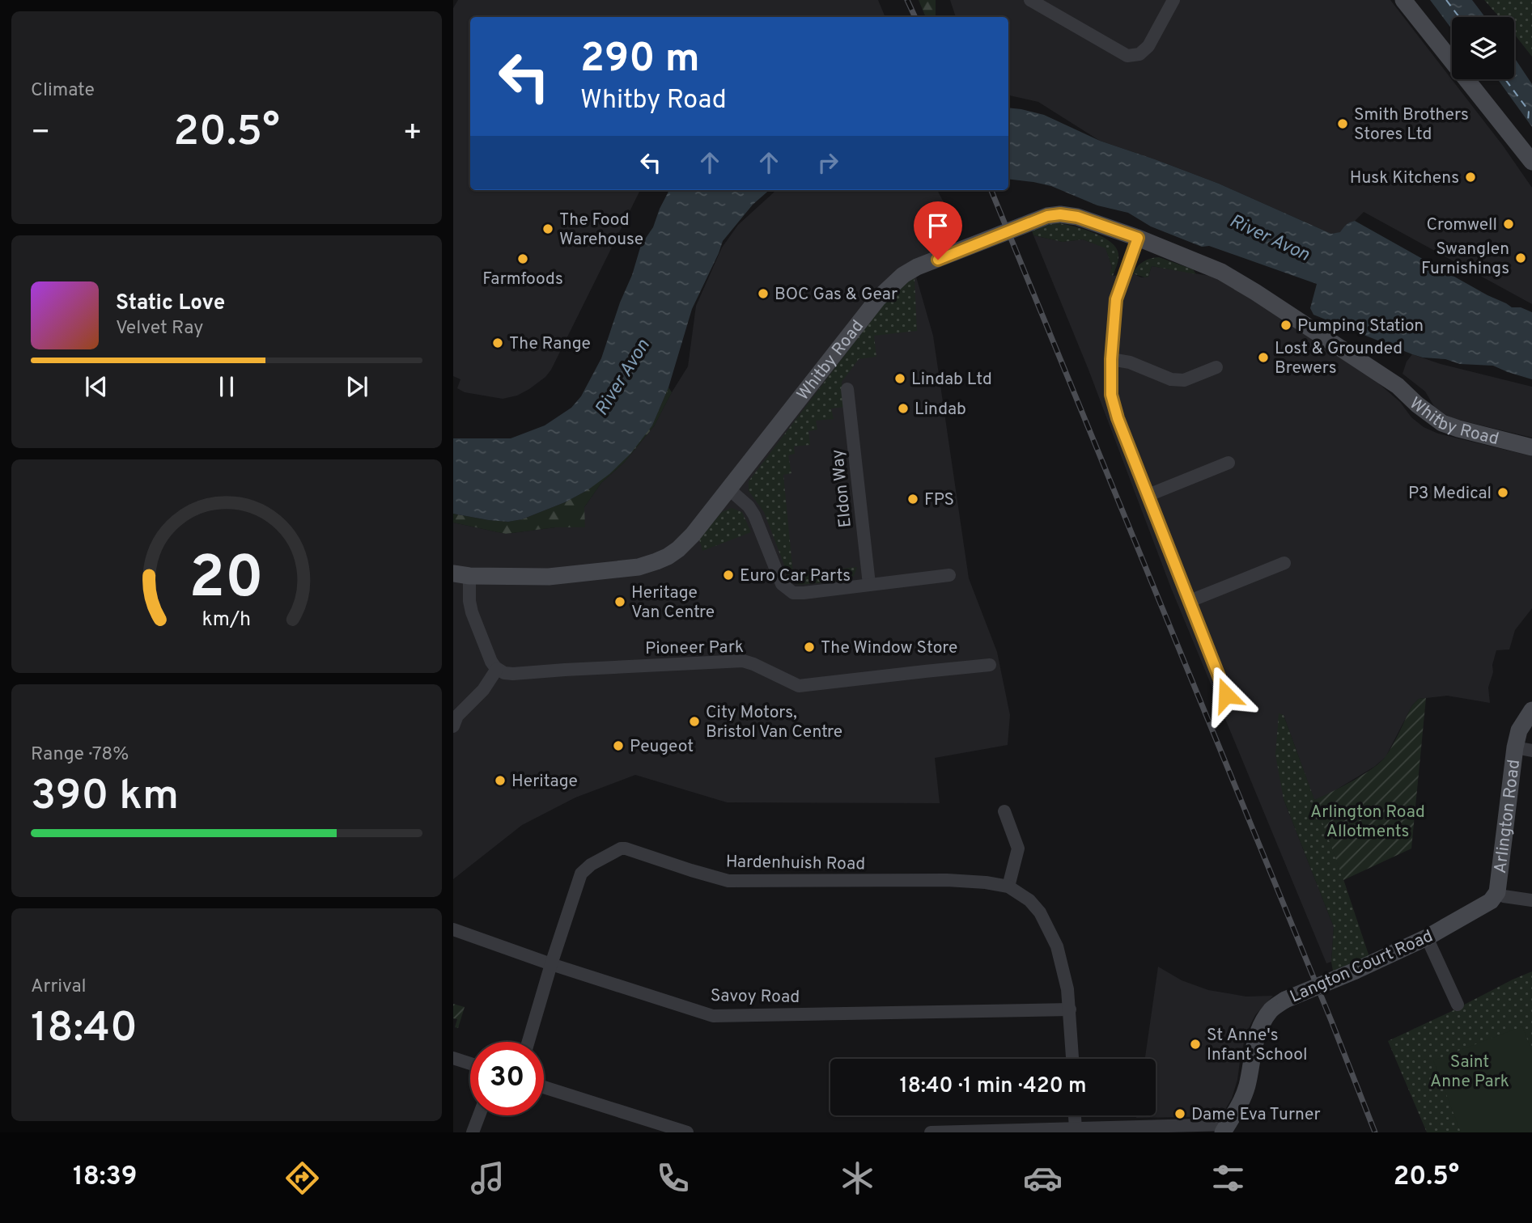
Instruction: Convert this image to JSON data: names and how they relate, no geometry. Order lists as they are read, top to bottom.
{
  "streets": {
    "street": [
      "Whitby Road",
      "Eldon Way",
      "Pioneer Park",
      "Arlington Road",
      "Hardenhuish Road",
      "Langton Court Road",
      "Savoy Road"
    ]
  },
  "crossings": [
    ["Arlington Road", "Langton Court Road"],
    ["Hardenhuish Road", "Savoy Road"]
  ],
  "water": ["River Avon"],
  "parks": ["Arlington Road Allotments", "Saint Anne Park"],
  "places": [
    "Smith Brothers Stores Ltd",
    "Husk Kitchens",
    "Cromwell",
    "The Food Warehouse",
    "Swanglen Furnishings",
    "Farmfoods",
    "BOC Gas & Gear",
    "Pumping Station",
    "The Range",
    "Lost & Grounded Brewers",
    "Lindab Ltd",
    "Lindab",
    "P3 Medical",
    "FPS",
    "Euro Car Parts",
    "Heritage Van Centre",
    "The Window Store",
    "City Motors, Bristol Van Centre",
    "Peugeot",
    "Heritage",
    "St Anne's Infant School",
    "Dame Eva Turner"
  ],
  "page": {
    "tile": [
      "Climate",
      ["Range · 78%", "390 km"],
      ["Arrival", "18:40"]
    ],
    "turn": ["290 m", "Whitby Road"],
    "heat": ["−", "20.5°", "+"],
    "song": ["Static Love", "Velvet Ray"],
    "limit": "30",
    "trip": "18:40 · 1 min · 420 m",
    "tabs": ["18:39", "20.5°"],
    "gauge": ["20", "km/h"]
  }
}
